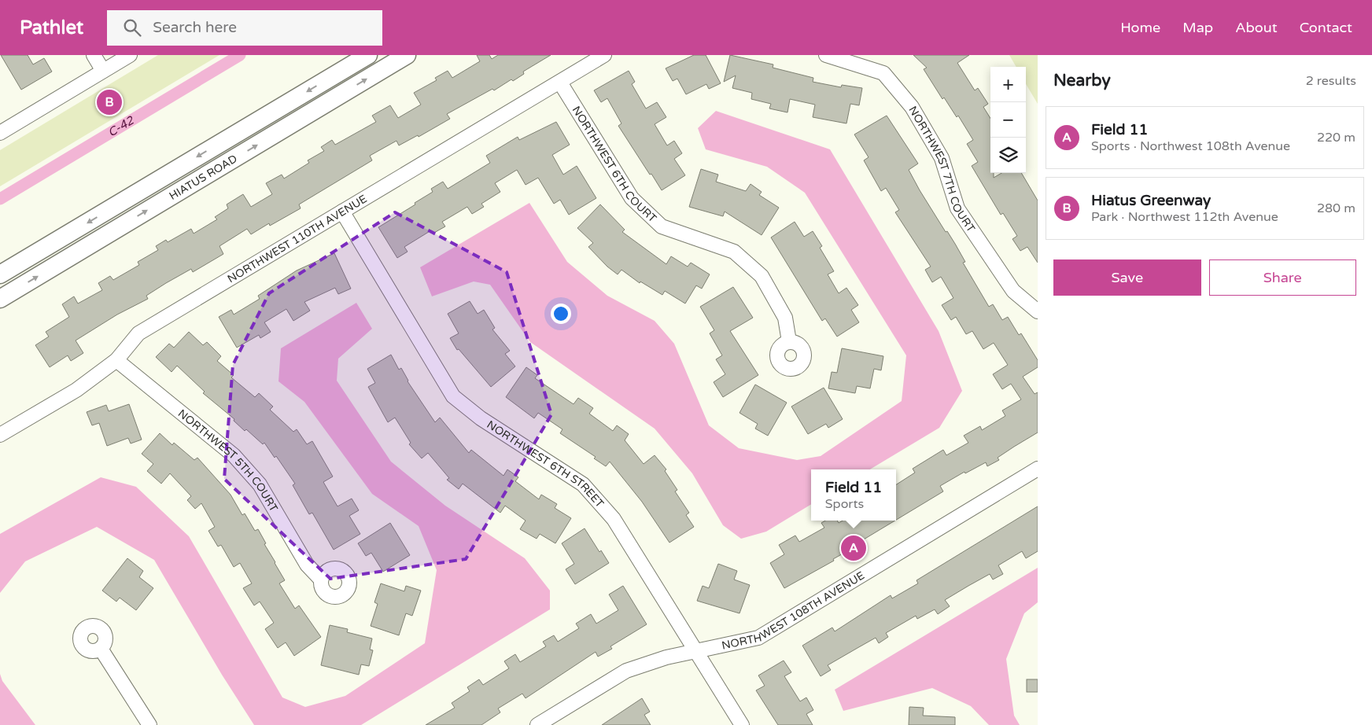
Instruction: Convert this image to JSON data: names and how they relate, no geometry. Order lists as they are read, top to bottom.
{
  "streets": {
    "main road": ["HIATUS ROAD"],
    "street": [
      "NORTHWEST 6TH COURT",
      "NORTHWEST 7TH COURT",
      "NORTHWEST 110TH AVENUE",
      "NORTHWEST 5TH COURT",
      "NORTHWEST 6TH STREET",
      "NORTHWEST 108TH AVENUE"
    ]
  },
  "crossings": [
    ["NORTHWEST 6TH COURT", "NORTHWEST 110TH AVENUE"],
    ["NORTHWEST 110TH AVENUE", "NORTHWEST 5TH COURT"],
    ["NORTHWEST 110TH AVENUE", "NORTHWEST 6TH STREET"],
    ["NORTHWEST 6TH STREET", "NORTHWEST 108TH AVENUE"]
  ],
  "water": ["C-42"],
  "page": {
    "header": "Pathlet",
    "search": "Search here",
    "nav": [
      "Home",
      "Map",
      "About",
      "Contact"
    ],
    "heading": ["Nearby", "2 results"],
    "map_buttons": ["+", "−"],
    "pins": ["B", "A"],
    "list": [
      {
        "mark": "A",
        "name": "Field 11",
        "note": "Sports · Northwest 108th Avenue",
        "value": "220 m"
      },
      {
        "mark": "B",
        "name": "Hiatus Greenway",
        "note": "Park · Northwest 112th Avenue",
        "value": "280 m"
      }
    ],
    "buttons": ["Save", "Share"],
    "popup": ["Field 11", "Sports"]
  }
}
